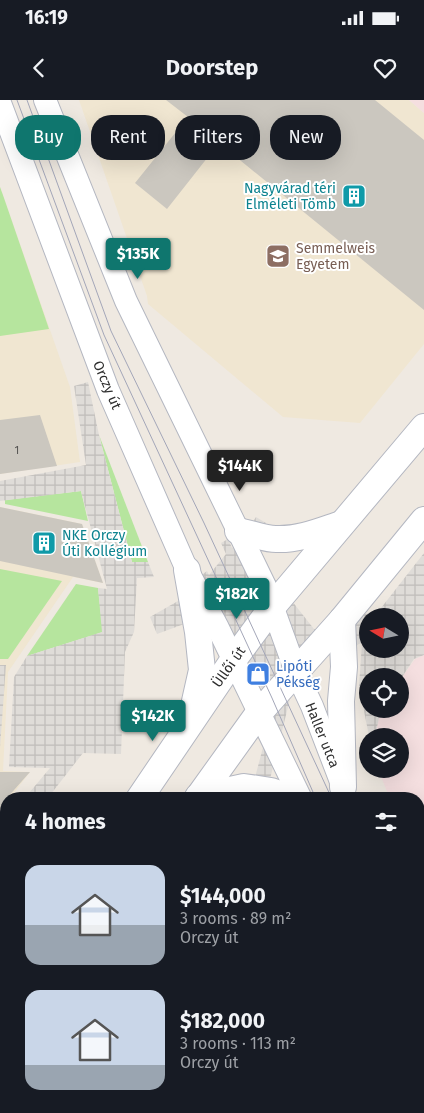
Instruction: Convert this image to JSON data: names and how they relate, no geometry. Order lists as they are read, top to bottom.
{
  "streets": {
    "main road": ["Üllői út"],
    "street": ["Orczy út", "Haller utca"]
  },
  "crossings": [
    ["Orczy út", "Üllői út"],
    ["Üllői út", "Haller utca"]
  ],
  "places": {
    "building": ["Nagyvárad téri Elméleti Tömb", "NKE Orczy Úti Kollégium"],
    "school or university": ["Semmelweis Egyetem"],
    "shop": ["Lipóti Pékség"]
  },
  "house_numbers": ["1"],
  "north": "left",
  "page": {
    "status": "16:19",
    "header": "Doorstep",
    "chip": [
      "Buy",
      "Rent",
      "Filters",
      "New"
    ],
    "price": [
      "$135K",
      "$144K",
      "$182K",
      "$142K"
    ],
    "heading": "4 homes",
    "list": [
      {
        "name": "$144,000",
        "note": "3 rooms · 89 m² · Orczy út"
      },
      {
        "name": "$182,000",
        "note": "3 rooms · 113 m² · Orczy út"
      }
    ]
  }
}
